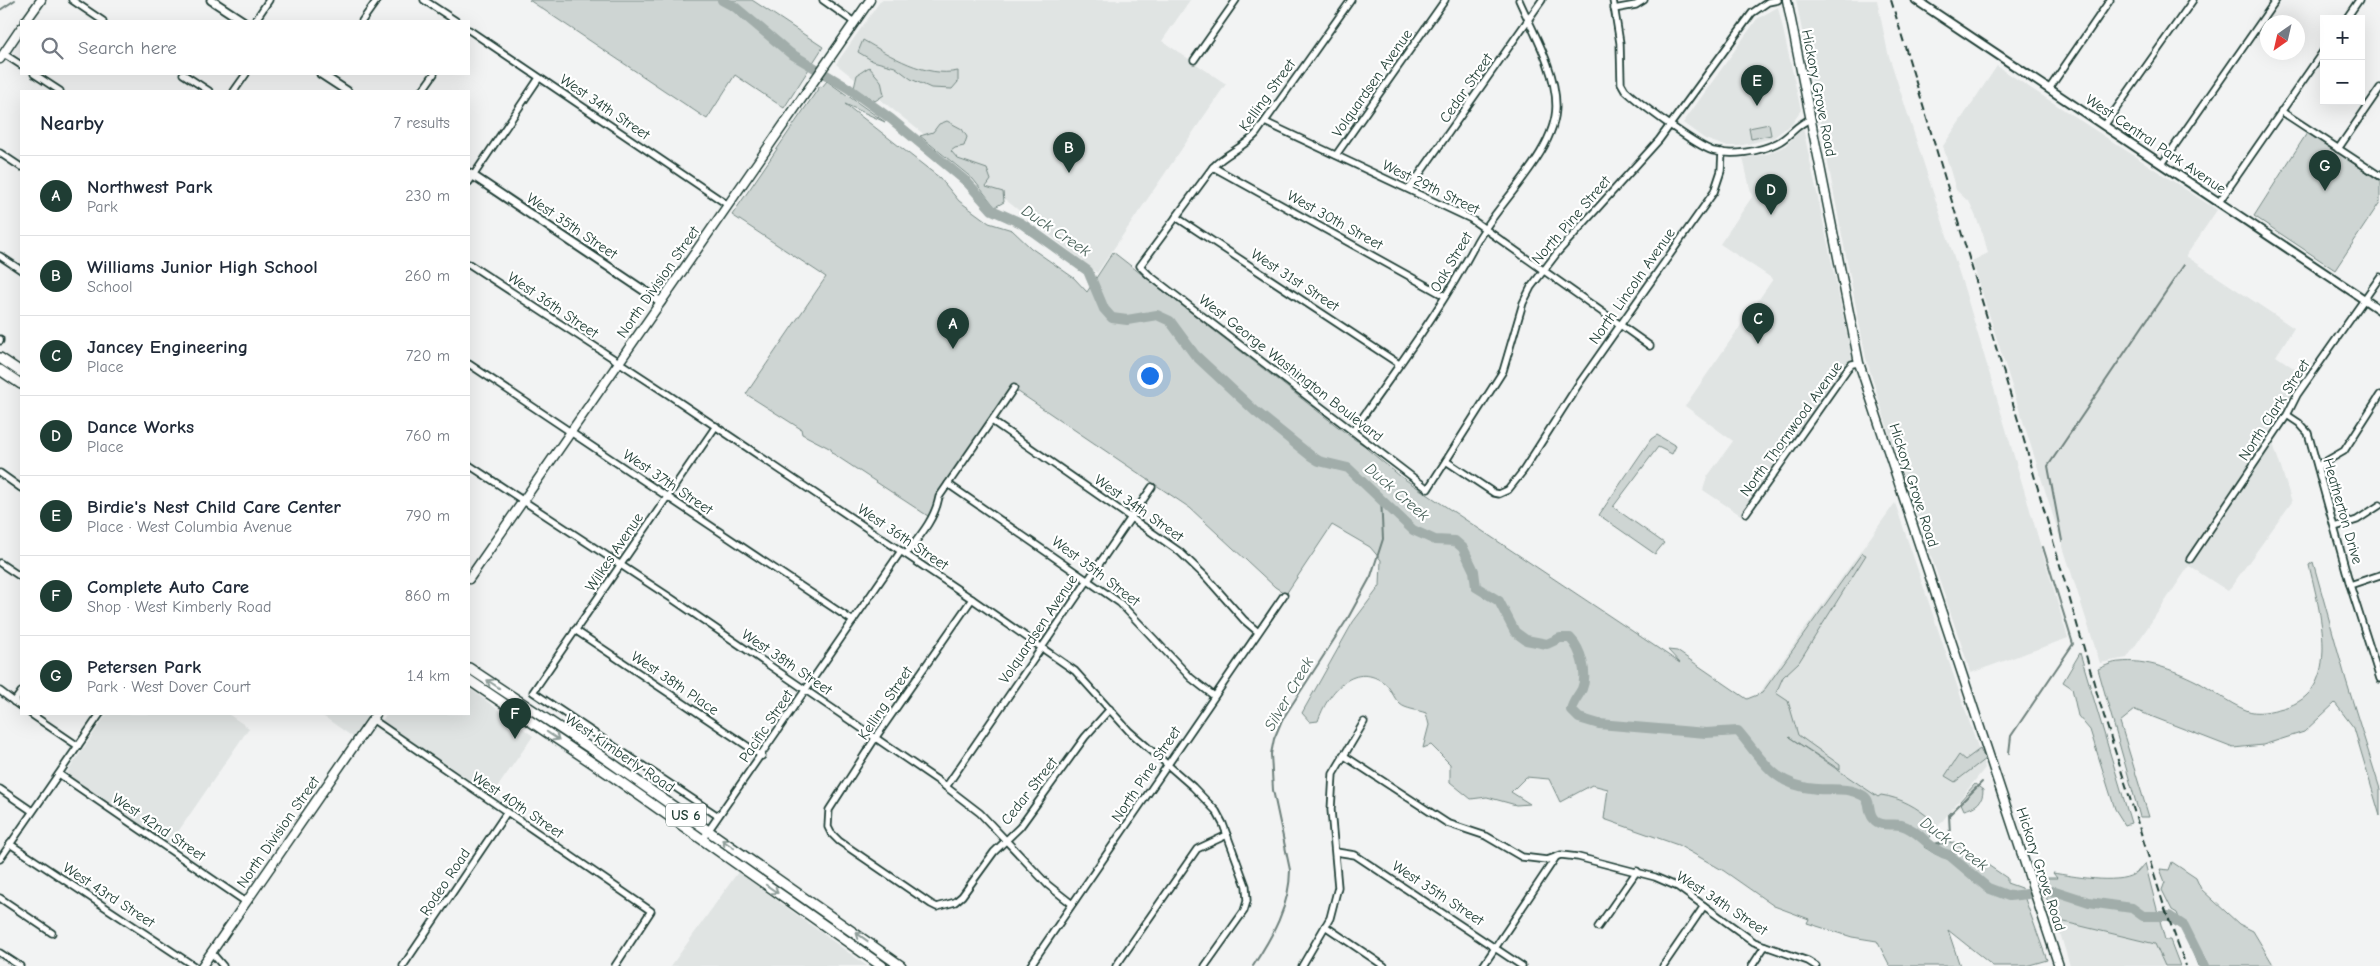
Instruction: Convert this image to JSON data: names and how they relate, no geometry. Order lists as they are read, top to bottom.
{
  "streets": {
    "main road": [
      "Hickory Grove Road",
      "North Division Street",
      "West Kimberly Road",
      "US 6"
    ],
    "street": [
      "Volquardsen Avenue",
      "Cedar Street",
      "Kelling Street",
      "West 34th Street",
      "West Central Park Avenue",
      "West 29th Street",
      "West 30th Street",
      "North Pine Street",
      "West 35th Street",
      "Oak Street",
      "West 31st Street",
      "North Lincoln Avenue",
      "West 36th Street",
      "West George Washington Boulevard",
      "North Clark Street",
      "North Thornwood Avenue",
      "West 37th Street",
      "Heatherton Drive",
      "Wilkes Avenue",
      "West 38th Street",
      "West 38th Place",
      "Pacific Street",
      "West 40th Street",
      "West 42nd Street",
      "Rodeo Road",
      "West 43rd Street"
    ]
  },
  "crossings": [
    ["Volquardsen Avenue", "West 34th Street"],
    ["Volquardsen Avenue", "West 29th Street"],
    ["Volquardsen Avenue", "West 35th Street"],
    ["Volquardsen Avenue", "West 36th Street"],
    ["Volquardsen Avenue", "West 38th Street"],
    ["Cedar Street", "Kelling Street"],
    ["Cedar Street", "West 29th Street"],
    ["Cedar Street", "Oak Street"],
    ["Cedar Street", "West 36th Street"],
    ["Cedar Street", "West 38th Street"],
    ["Hickory Grove Road", "North Thornwood Avenue"],
    ["Kelling Street", "West 29th Street"],
    ["Kelling Street", "West 30th Street"],
    ["Kelling Street", "West 31st Street"],
    ["Kelling Street", "West 36th Street"],
    ["Kelling Street", "West George Washington Boulevard"],
    ["Kelling Street", "West 38th Street"],
    ["West 34th Street", "North Pine Street"],
    ["West 34th Street", "North Division Street"],
    ["West 34th Street", "Pacific Street"],
    ["West Central Park Avenue", "North Clark Street"],
    ["West 29th Street", "North Pine Street"],
    ["West 29th Street", "Oak Street"],
    ["West 29th Street", "North Lincoln Avenue"],
    ["West 30th Street", "Oak Street"],
    ["North Pine Street", "West 35th Street"],
    ["North Pine Street", "North Lincoln Avenue"],
    ["North Pine Street", "West 36th Street"],
    ["North Pine Street", "West George Washington Boulevard"],
    ["North Pine Street", "West 38th Street"],
    ["West 35th Street", "North Division Street"],
    ["West 35th Street", "Pacific Street"],
    ["Oak Street", "West 31st Street"],
    ["Oak Street", "West George Washington Boulevard"],
    ["North Division Street", "West 36th Street"],
    ["North Division Street", "West 37th Street"],
    ["North Division Street", "West 38th Street"],
    ["North Division Street", "West 40th Street"],
    ["North Division Street", "West 42nd Street"],
    ["West 36th Street", "Wilkes Avenue"],
    ["West 36th Street", "Pacific Street"],
    ["North Clark Street", "Heatherton Drive"],
    ["West 37th Street", "Wilkes Avenue"],
    ["West 37th Street", "Pacific Street"],
    ["Wilkes Avenue", "West 38th Street"],
    ["Wilkes Avenue", "West 38th Place"],
    ["Wilkes Avenue", "West Kimberly Road"],
    ["West 38th Street", "Pacific Street"],
    ["West 38th Place", "Pacific Street"],
    ["Pacific Street", "West Kimberly Road"],
    ["West 40th Street", "Rodeo Road"]
  ],
  "water": ["Duck Creek", "Silver Creek"],
  "north": "bottom left",
  "page": {
    "map_buttons": ["+", "−"],
    "search": "Search here",
    "pins": [
      "E",
      "B",
      "G",
      "D",
      "C",
      "A",
      "F"
    ],
    "heading": ["Nearby", "7 results"],
    "list": [
      {
        "mark": "A",
        "name": "Northwest Park",
        "note": "Park",
        "value": "230 m"
      },
      {
        "mark": "B",
        "name": "Williams Junior High School",
        "note": "School",
        "value": "260 m"
      },
      {
        "mark": "C",
        "name": "Jancey Engineering",
        "note": "Place",
        "value": "720 m"
      },
      {
        "mark": "D",
        "name": "Dance Works",
        "note": "Place",
        "value": "760 m"
      },
      {
        "mark": "E",
        "name": "Birdie's Nest Child Care Center",
        "note": "Place · West Columbia Avenue",
        "value": "790 m"
      },
      {
        "mark": "F",
        "name": "Complete Auto Care",
        "note": "Shop · West Kimberly Road",
        "value": "860 m"
      },
      {
        "mark": "G",
        "name": "Petersen Park",
        "note": "Park · West Dover Court",
        "value": "1.4 km"
      }
    ]
  }
}
